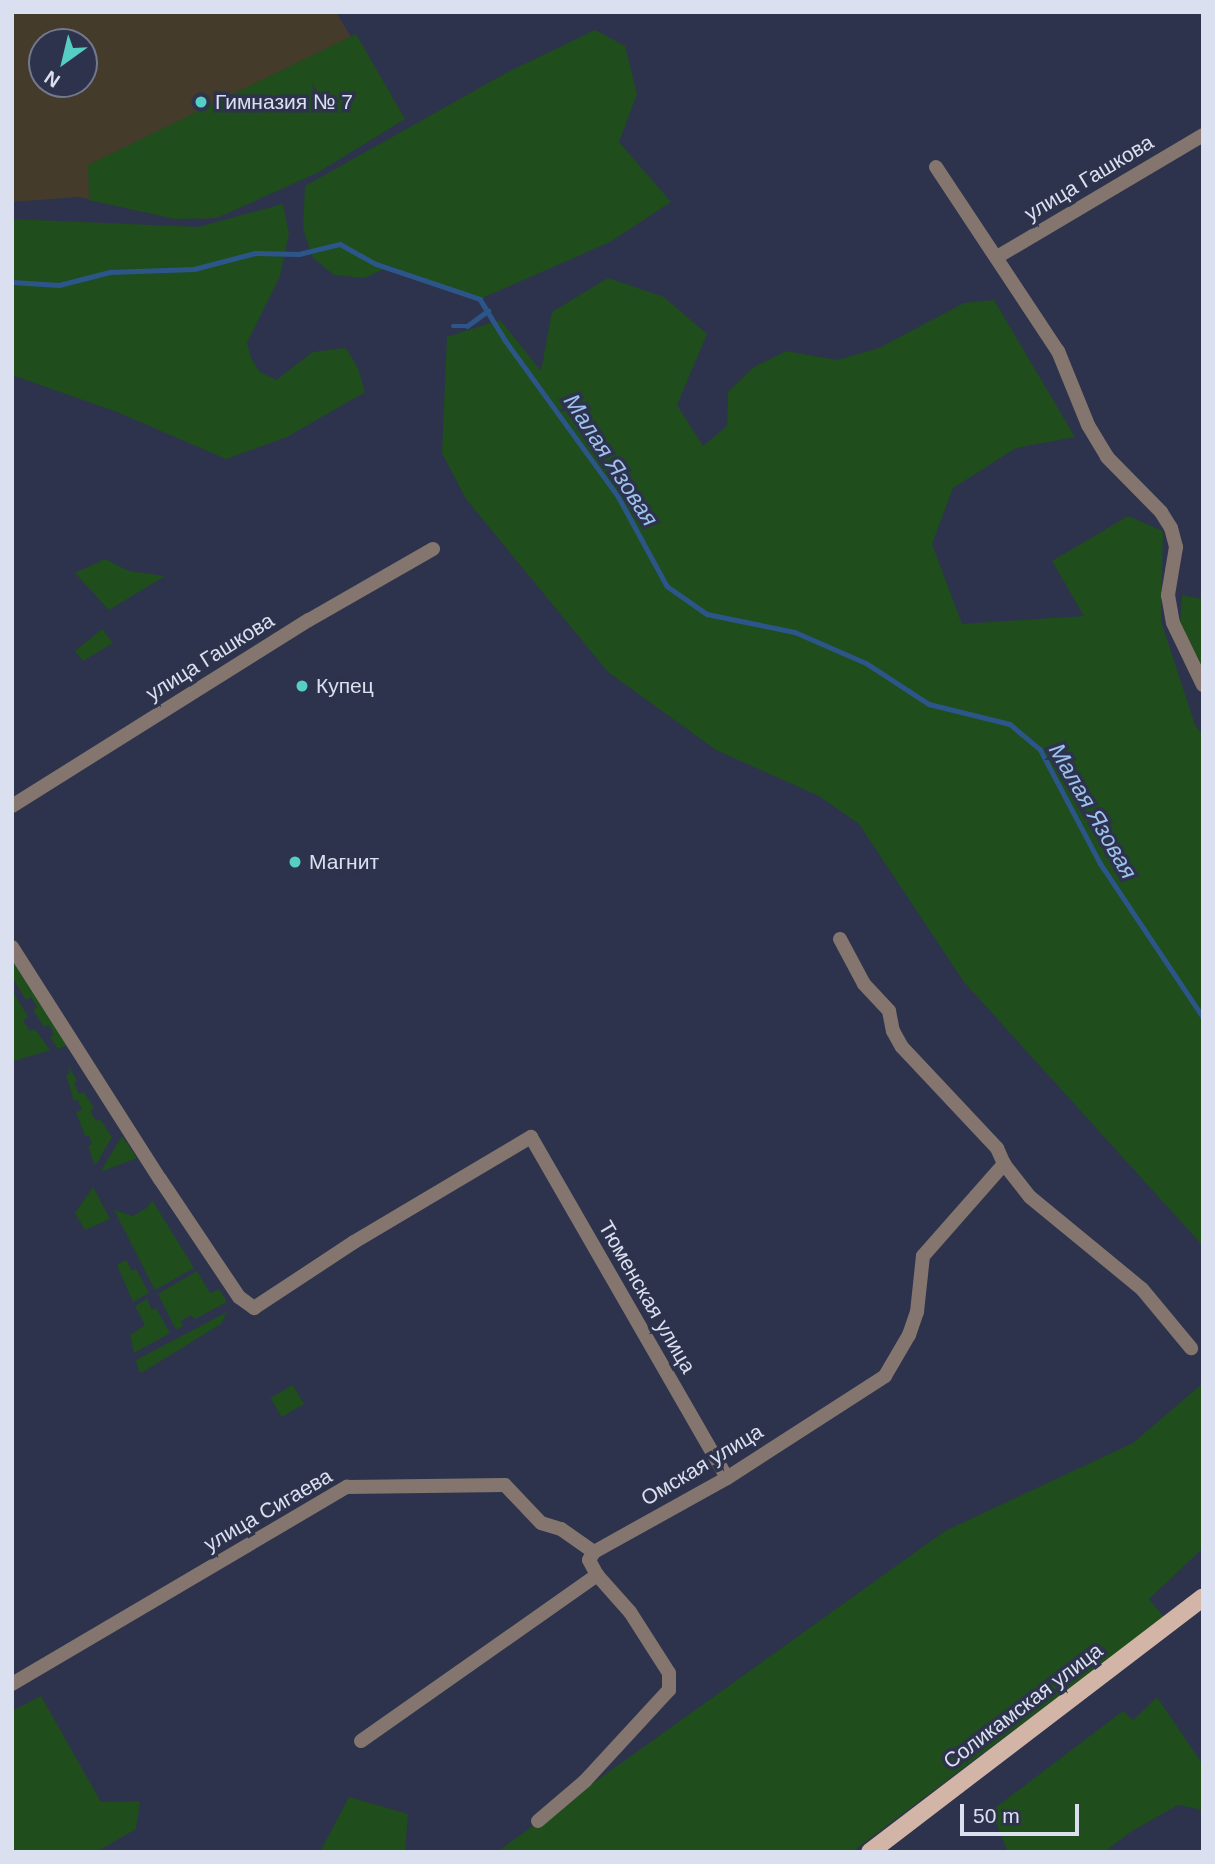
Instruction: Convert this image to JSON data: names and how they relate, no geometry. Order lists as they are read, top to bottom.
{
  "streets": {
    "main road": ["Соликамская улица"],
    "street": [
      "улица Гашкова",
      "Тюменская улица",
      "Омская улица",
      "улица Сигаева"
    ]
  },
  "crossings": [
    ["Тюменская улица", "Омская улица"],
    ["Омская улица", "улица Сигаева"]
  ],
  "water": ["Малая Язовая"],
  "places": ["Гимназия № 7", "Купец", "Магнит"],
  "scale_bar": "50 m",
  "north": "bottom left"
}
